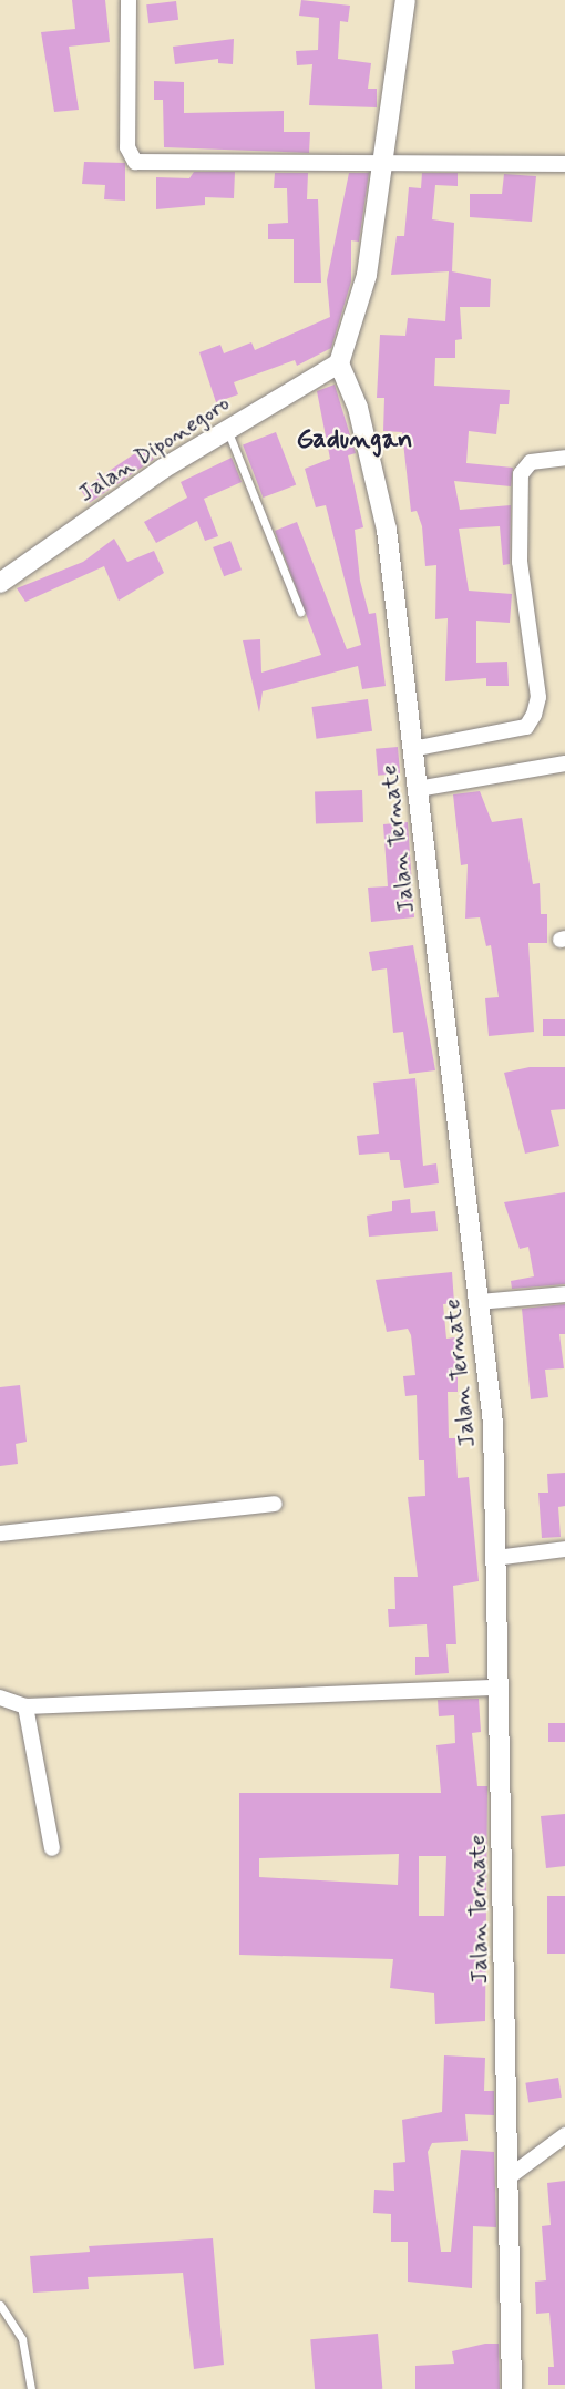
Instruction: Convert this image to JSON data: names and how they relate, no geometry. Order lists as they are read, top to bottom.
{
  "streets": {
    "street": ["Jalan Diponegoro", "Jalan Ternate"]
  },
  "crossings": [
    ["Jalan Diponegoro", "Jalan Ternate"]
  ],
  "districts": ["Gadungan"]
}
